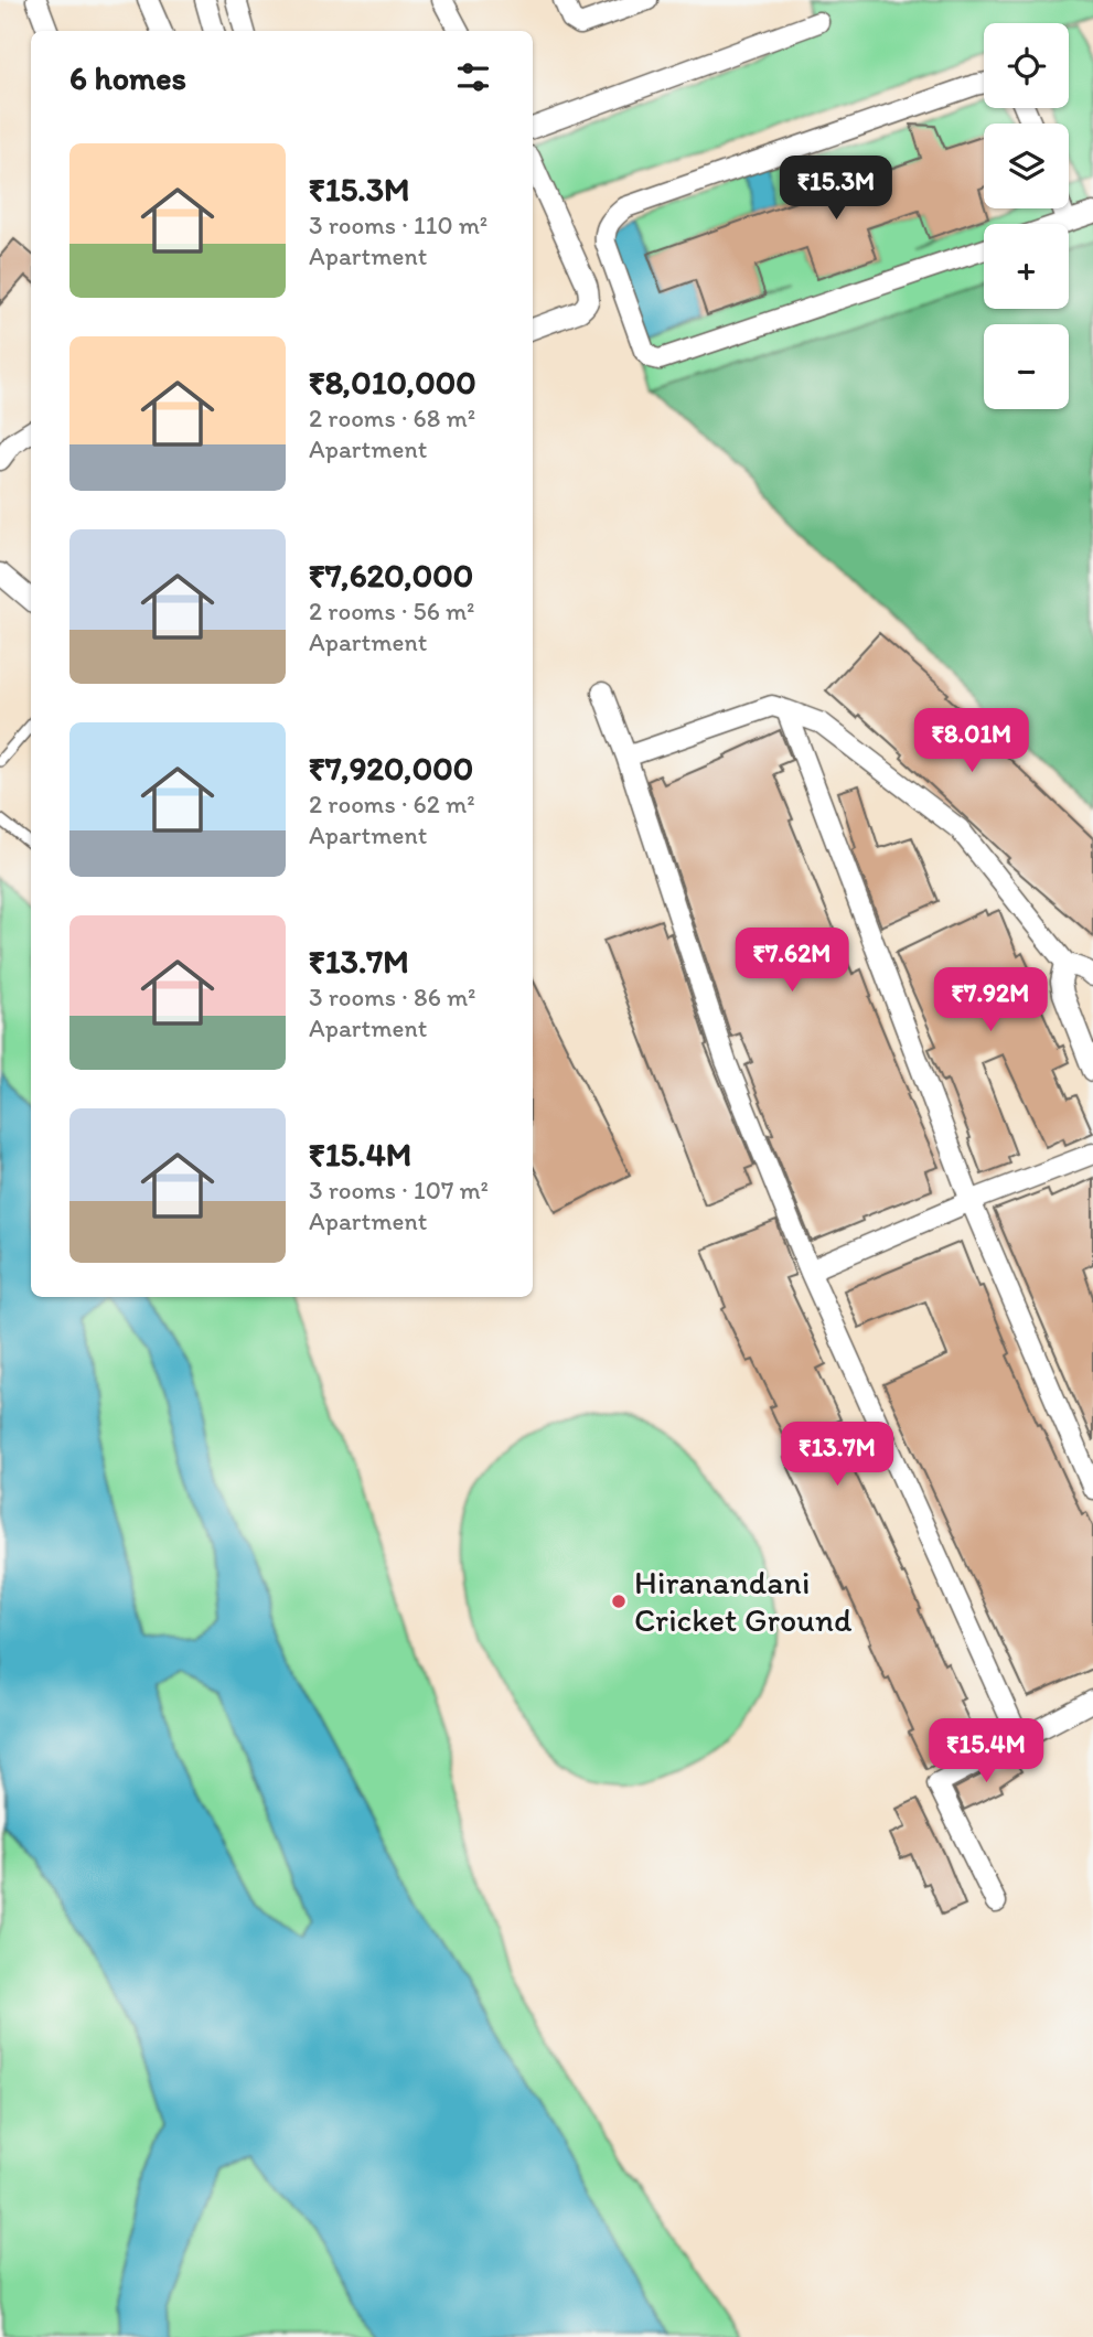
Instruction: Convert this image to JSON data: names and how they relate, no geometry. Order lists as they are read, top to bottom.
{
  "places": ["Hiranandani Cricket Ground"],
  "page": {
    "map_buttons": ["+", "−"],
    "heading": "6 homes",
    "list": [
      {
        "name": "₹15.3M",
        "note": "3 rooms · 110 m² · Apartment"
      },
      {
        "name": "₹8,010,000",
        "note": "2 rooms · 68 m² · Apartment"
      },
      {
        "name": "₹7,620,000",
        "note": "2 rooms · 56 m² · Apartment"
      },
      {
        "name": "₹7,920,000",
        "note": "2 rooms · 62 m² · Apartment"
      },
      {
        "name": "₹13.7M",
        "note": "3 rooms · 86 m² · Apartment"
      },
      {
        "name": "₹15.4M",
        "note": "3 rooms · 107 m² · Apartment"
      }
    ],
    "price": [
      "₹15.3M",
      "₹8.01M",
      "₹7.62M",
      "₹7.92M",
      "₹13.7M",
      "₹15.4M"
    ]
  }
}
